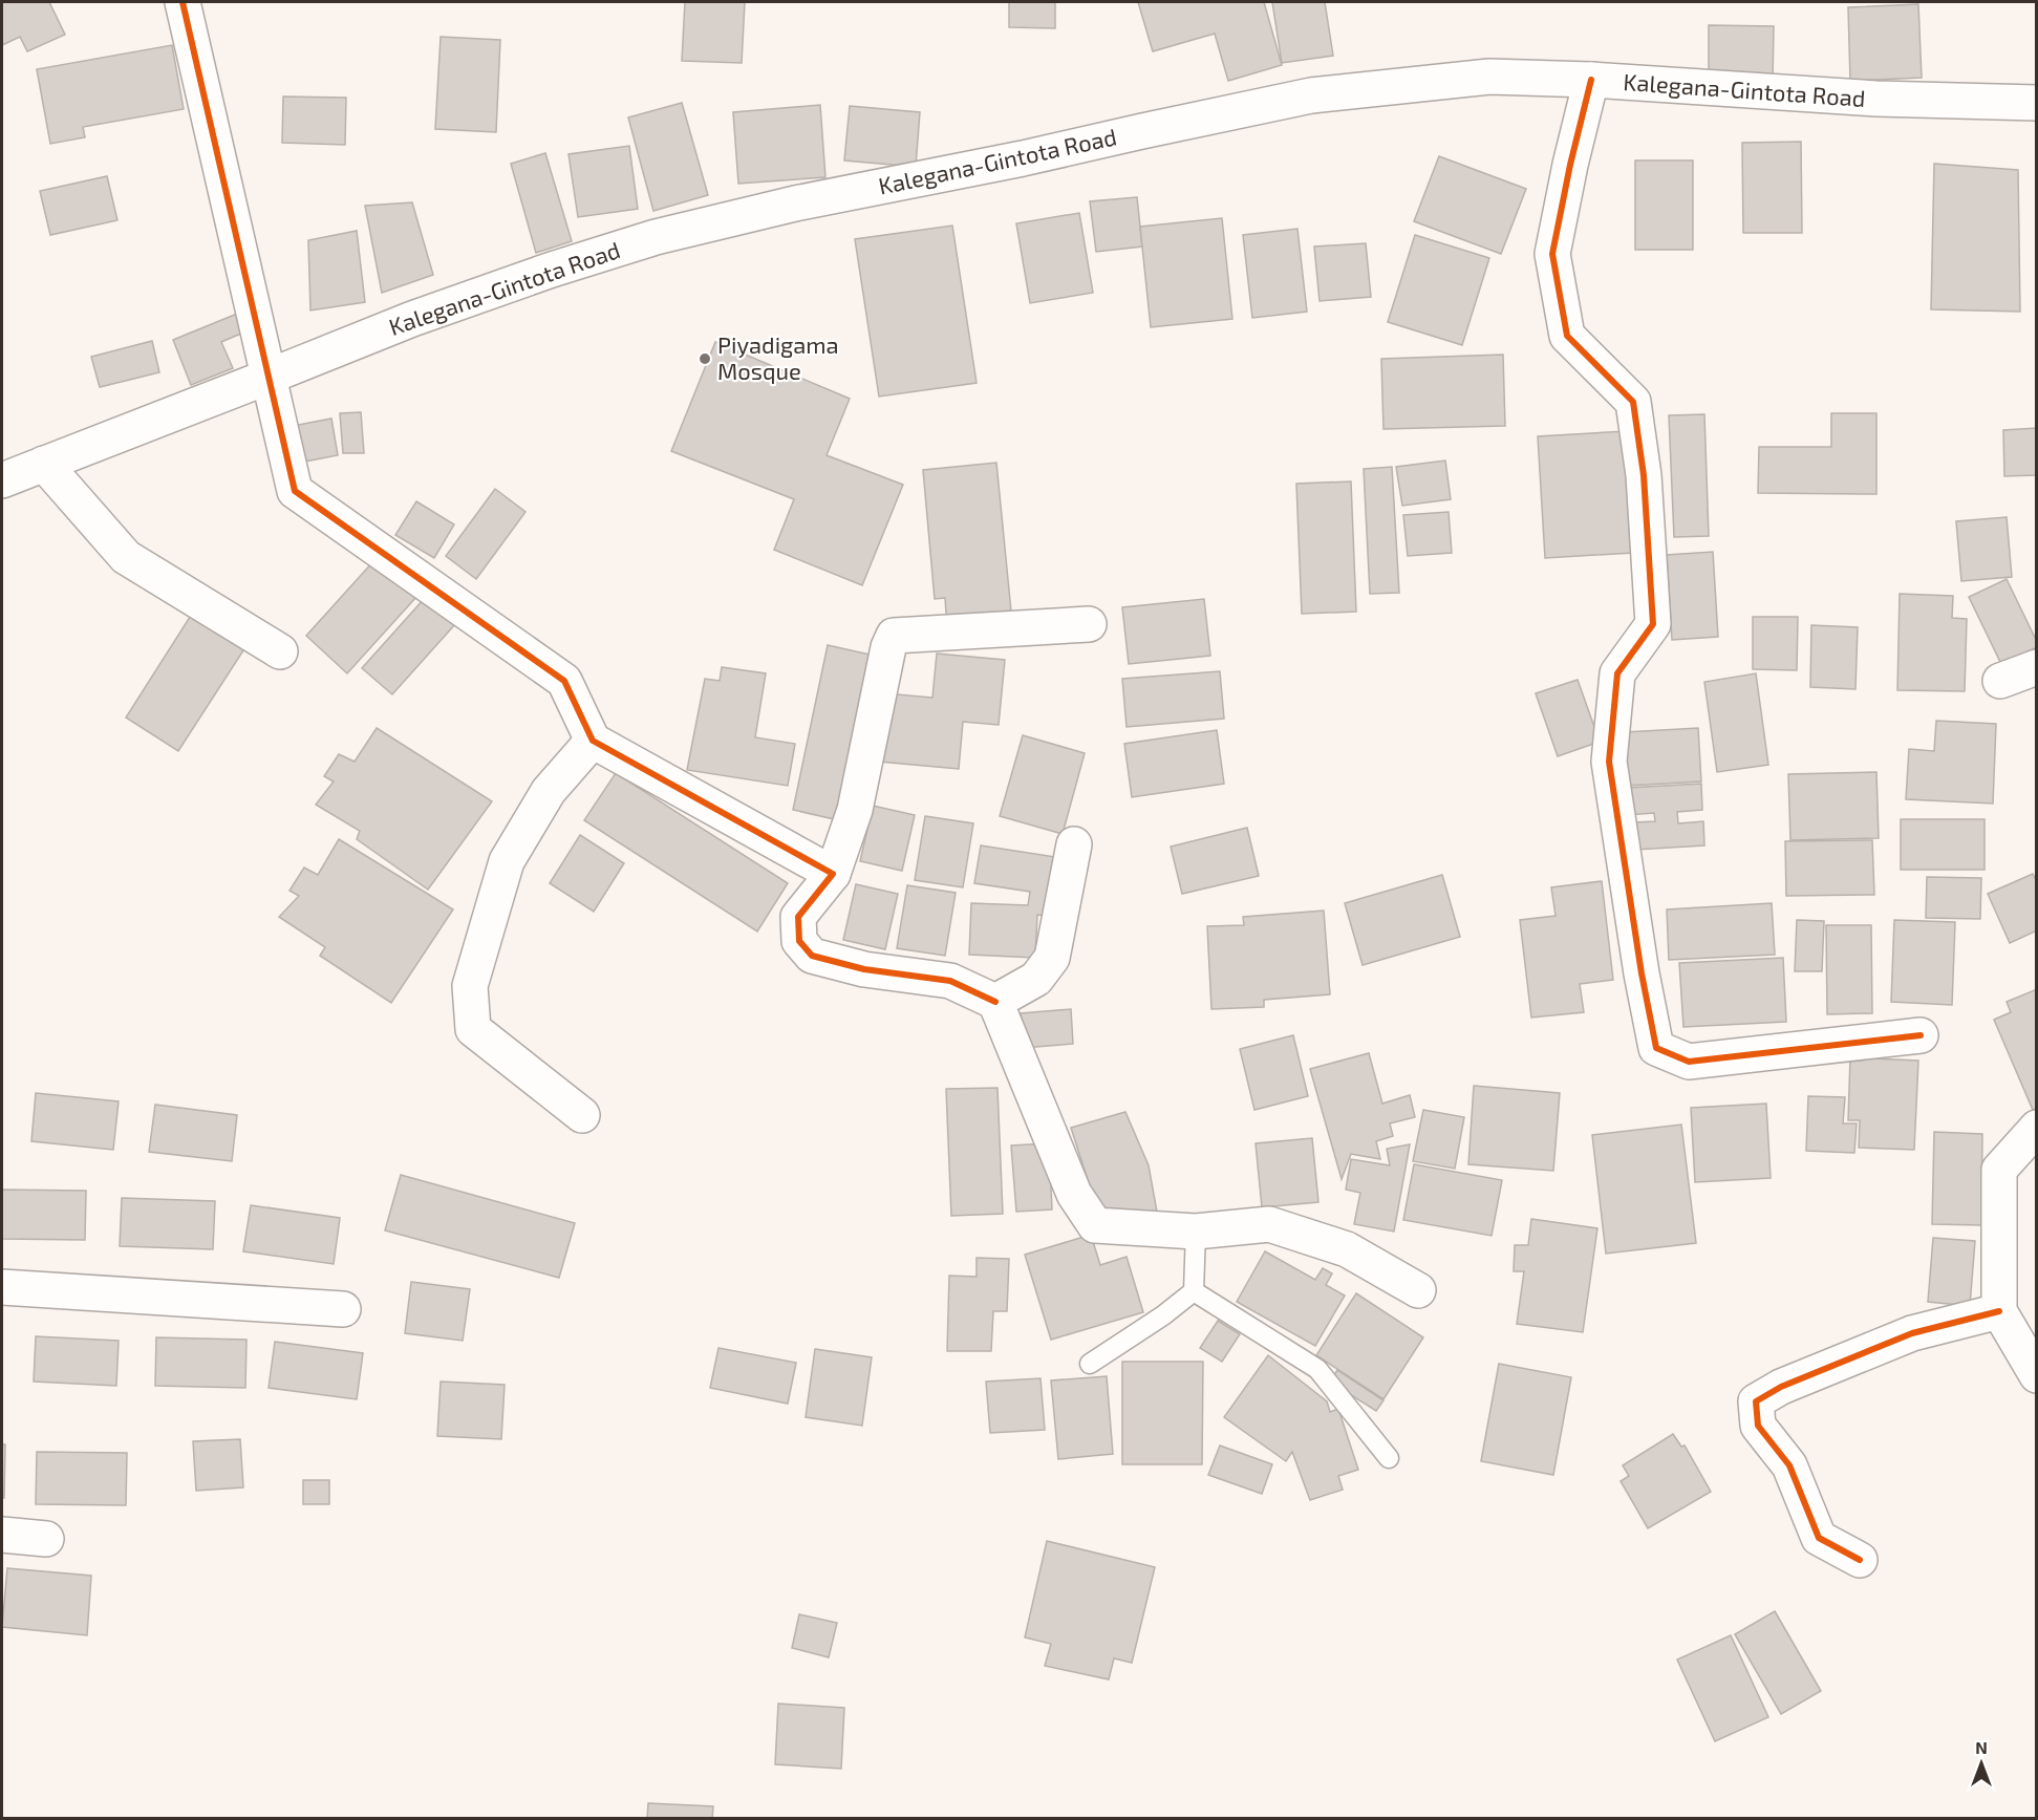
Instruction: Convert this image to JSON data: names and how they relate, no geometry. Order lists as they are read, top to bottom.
{
  "streets": {
    "street": ["Kalegana-Gintota Road"]
  },
  "places": ["Piyadigama Mosque"],
  "north": "top"
}
